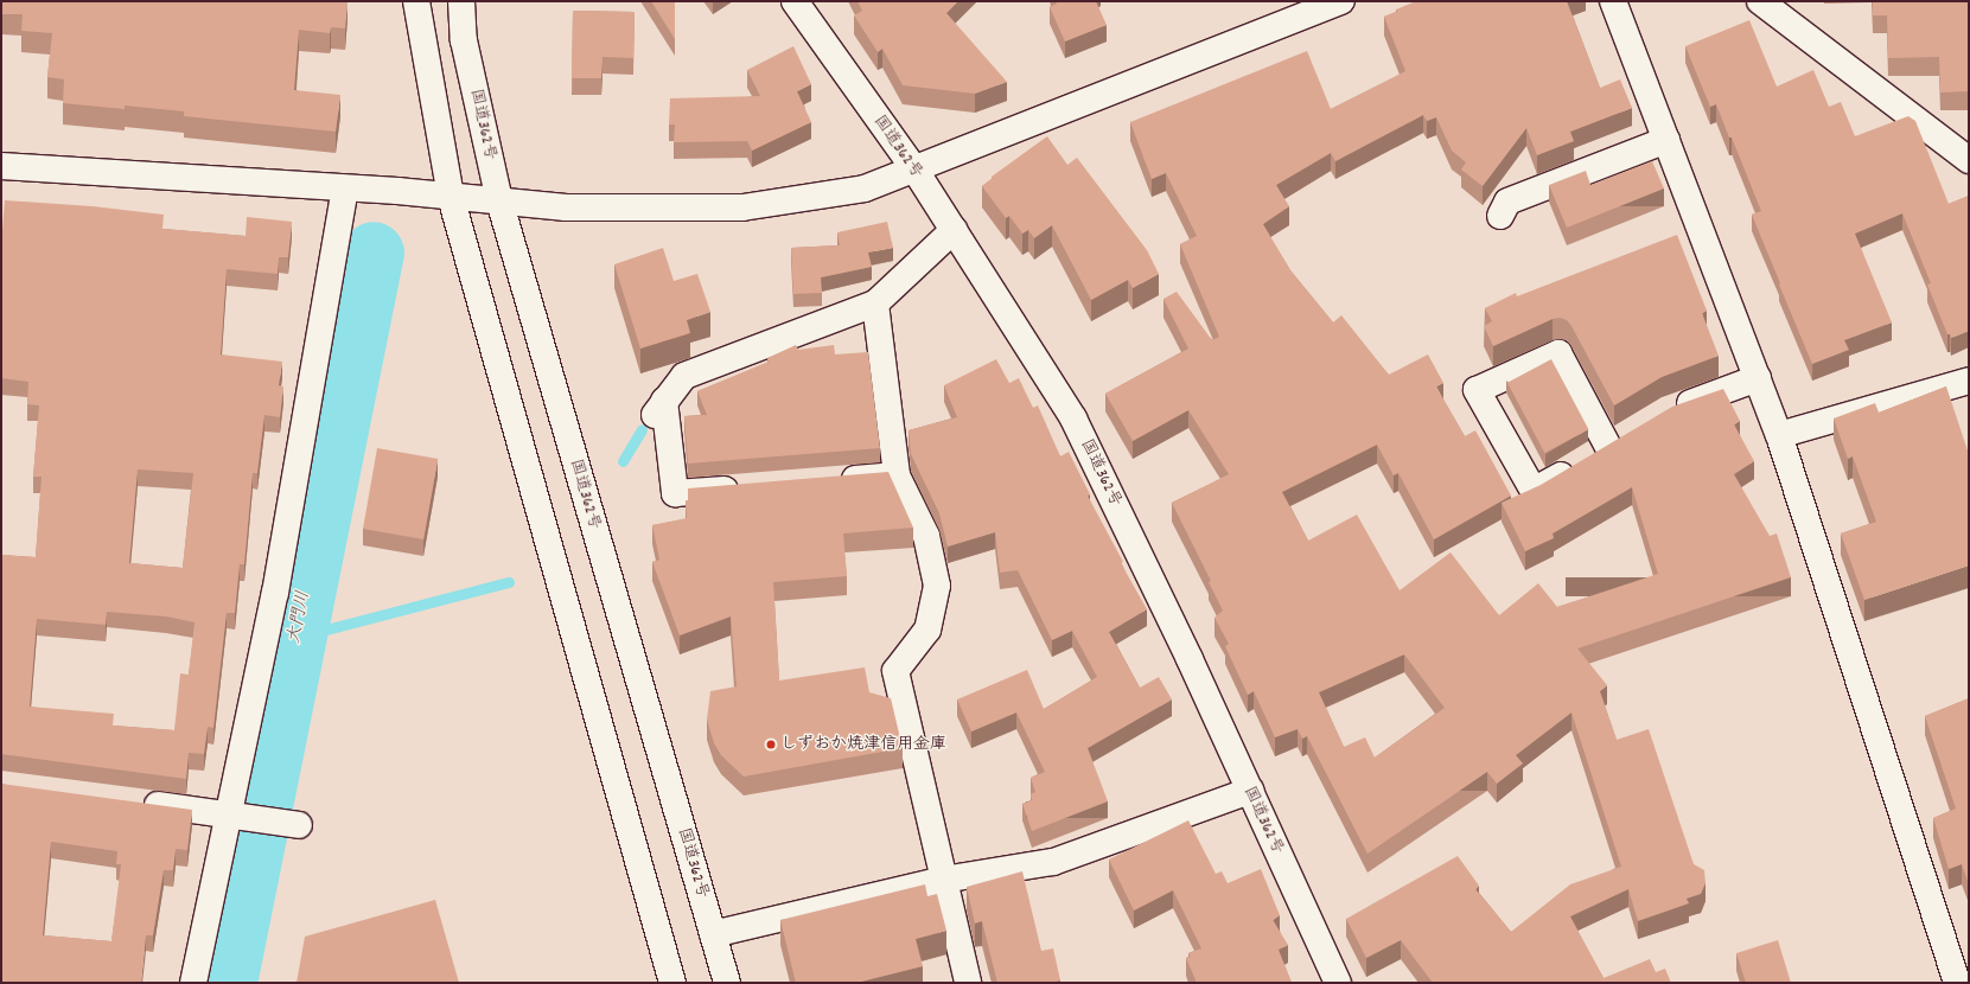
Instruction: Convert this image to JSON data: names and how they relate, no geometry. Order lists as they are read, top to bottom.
{
  "streets": {
    "main road": ["国道362号"]
  },
  "water": ["大門川"],
  "places": ["しずおか焼津信用金庫"]
}
